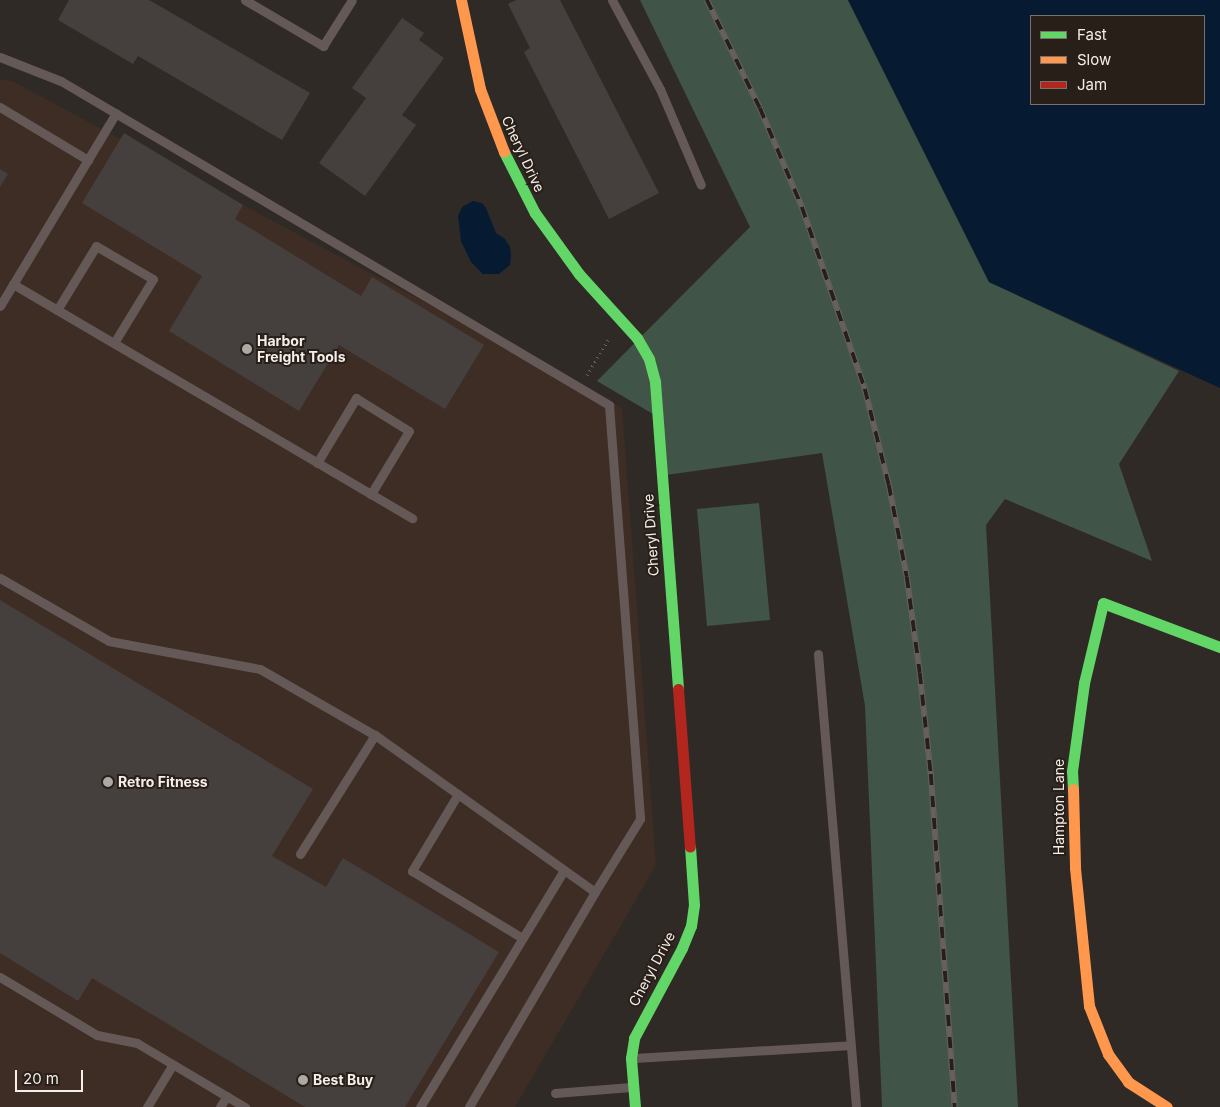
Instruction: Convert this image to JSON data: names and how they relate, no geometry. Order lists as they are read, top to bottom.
{
  "streets": {
    "street": ["Cheryl Drive", "Hampton Lane"]
  },
  "places": ["Harbor Freight Tools", "Retro Fitness", "Best Buy"],
  "legend": ["Fast", "Slow", "Jam"],
  "scale_bar": "20 m"
}
